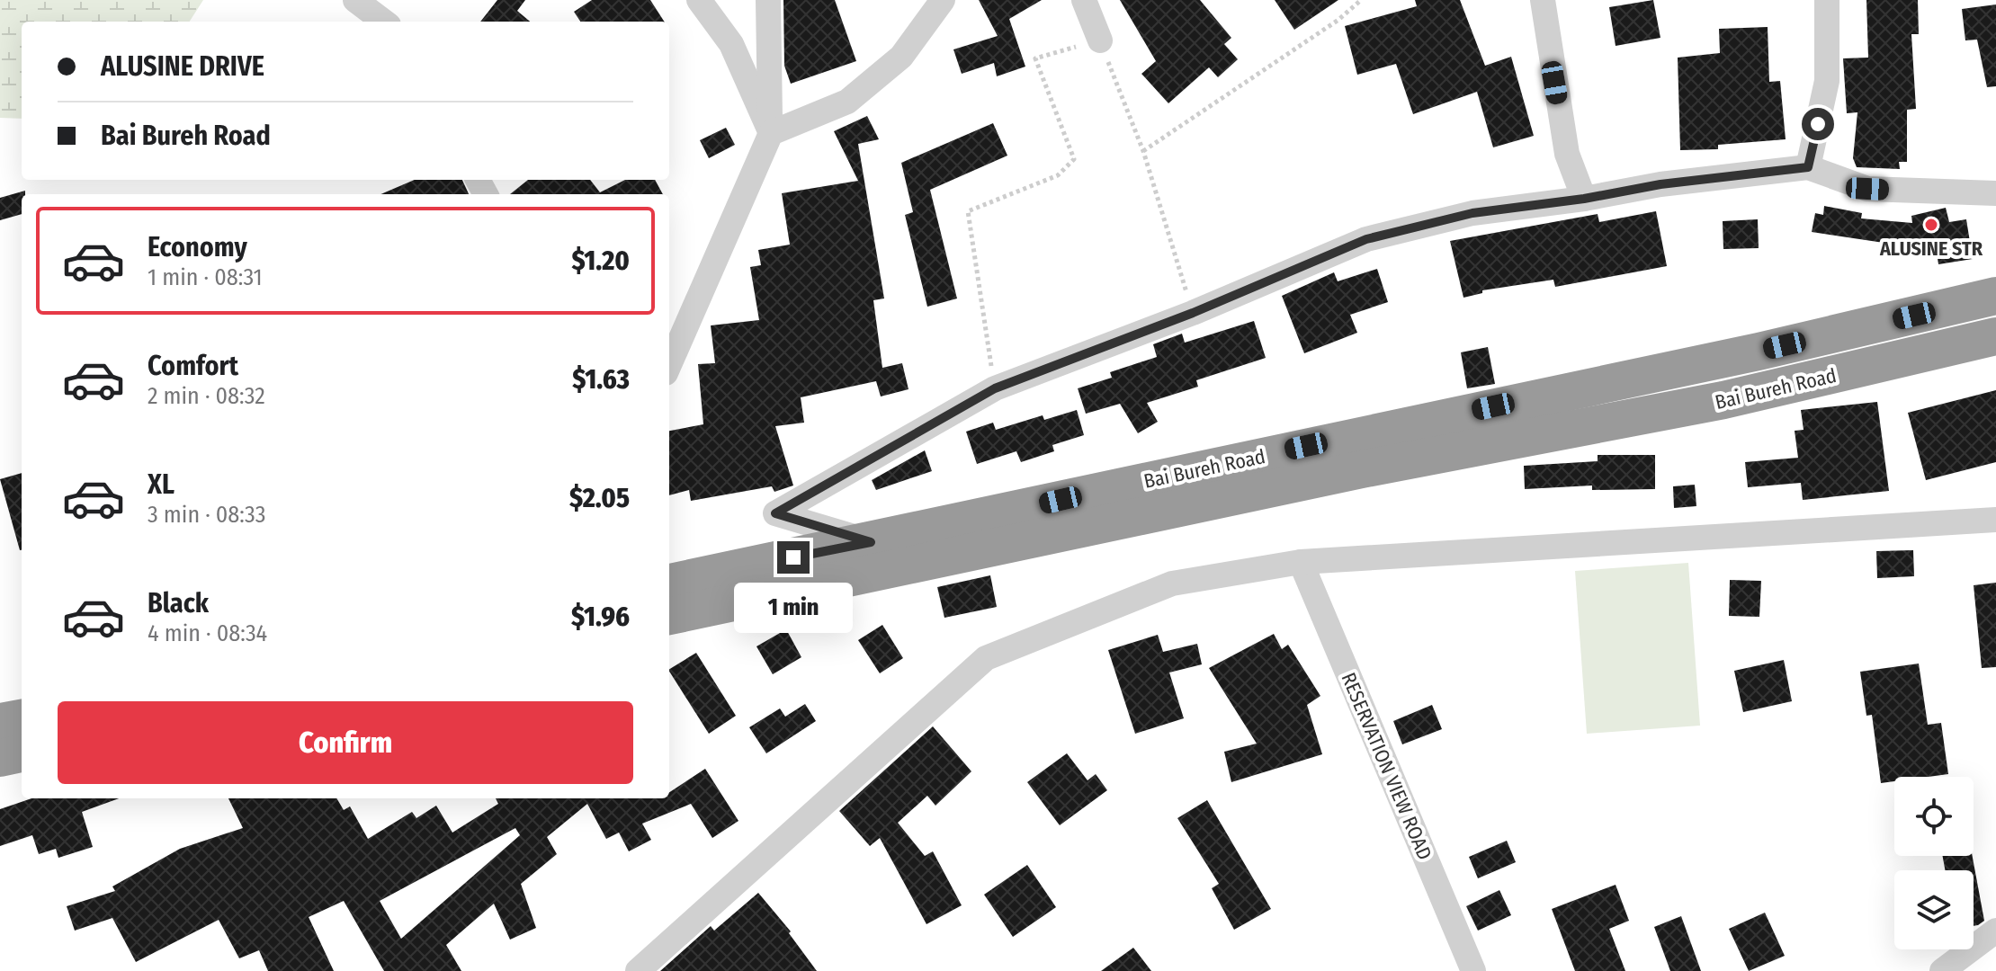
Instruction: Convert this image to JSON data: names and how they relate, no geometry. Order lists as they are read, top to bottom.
{
  "streets": {
    "highway": ["Bai Bureh Road"],
    "street": ["RESERVATION VIEW ROAD"]
  },
  "places": ["ALUSINE STR"],
  "page": {
    "banner": ["ALUSINE DRIVE", "Bai Bureh Road"],
    "list": [
      {
        "name": "Economy",
        "note": "1 min · 08:31",
        "value": "$1.20"
      },
      {
        "name": "Comfort",
        "note": "2 min · 08:32",
        "value": "$1.63"
      },
      {
        "name": "XL",
        "note": "3 min · 08:33",
        "value": "$2.05"
      },
      {
        "name": "Black",
        "note": "4 min · 08:34",
        "value": "$1.96"
      }
    ],
    "bubble": "1 min",
    "buttons": "Confirm"
  }
}
